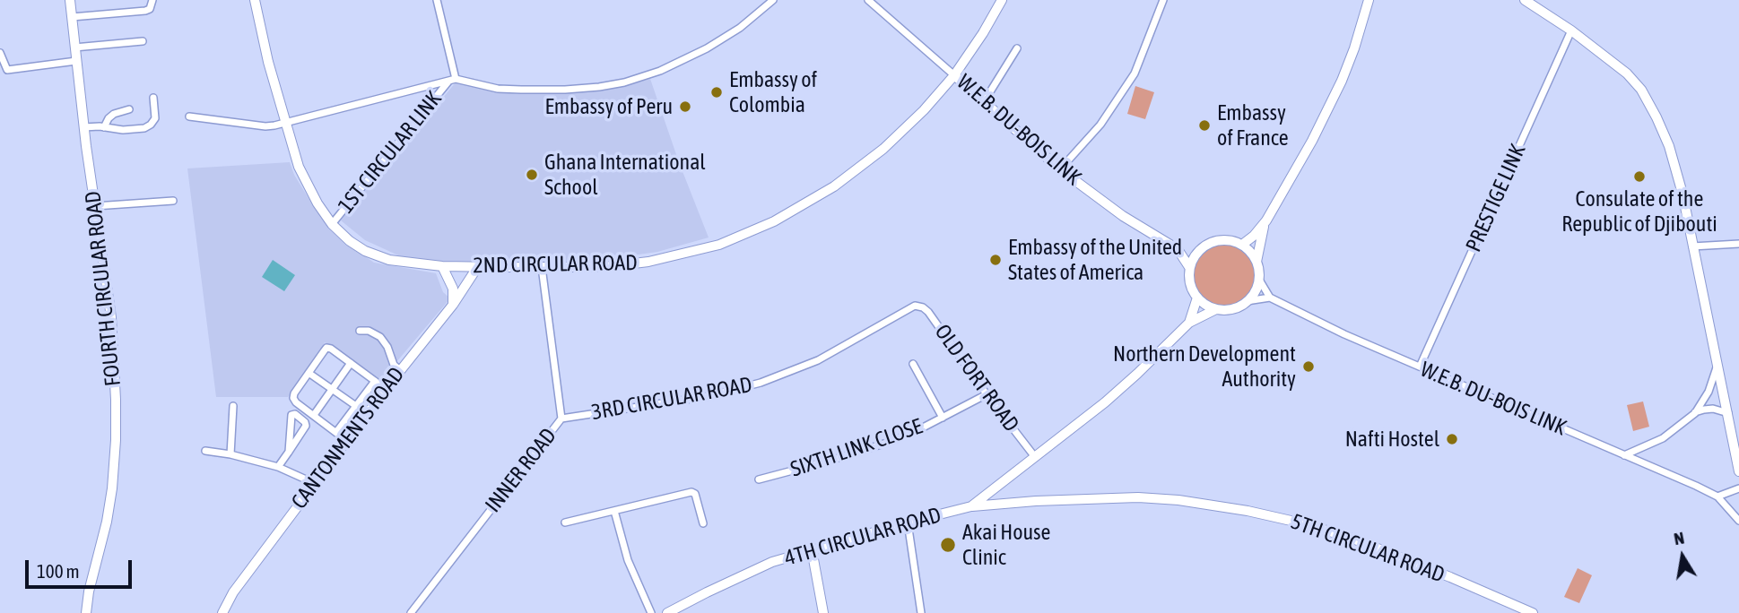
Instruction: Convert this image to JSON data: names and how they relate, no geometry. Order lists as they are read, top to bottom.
{
  "streets": {
    "street": [
      "W.E.B. DU-BOIS LINK",
      "1ST CIRCULAR LINK",
      "PRESTIGE LINK",
      "2ND CIRCULAR ROAD",
      "FOURTH CIRCULAR ROAD",
      "OLD FORT ROAD",
      "3RD CIRCULAR ROAD",
      "CANTONMENTS ROAD",
      "SIXTH LINK CLOSE",
      "INNER ROAD",
      "4TH CIRCULAR ROAD",
      "5TH CIRCULAR ROAD"
    ]
  },
  "crossings": [
    ["W.E.B. DU-BOIS LINK", "PRESTIGE LINK"],
    ["W.E.B. DU-BOIS LINK", "2ND CIRCULAR ROAD"],
    ["W.E.B. DU-BOIS LINK", "4TH CIRCULAR ROAD"],
    ["1ST CIRCULAR LINK", "2ND CIRCULAR ROAD"],
    ["2ND CIRCULAR ROAD", "CANTONMENTS ROAD"],
    ["2ND CIRCULAR ROAD", "INNER ROAD"],
    ["OLD FORT ROAD", "3RD CIRCULAR ROAD"],
    ["OLD FORT ROAD", "SIXTH LINK CLOSE"],
    ["OLD FORT ROAD", "4TH CIRCULAR ROAD"],
    ["3RD CIRCULAR ROAD", "INNER ROAD"],
    ["4TH CIRCULAR ROAD", "5TH CIRCULAR ROAD"]
  ],
  "places": [
    "Embassy of Colombia",
    "Embassy of Peru",
    "Embassy of France",
    "Ghana International School",
    "Consulate of the Republic of Djibouti",
    "Embassy of the United States of America",
    "Northern Development Authority",
    "Nafti Hostel",
    "Akai House Clinic"
  ],
  "scale_bar": "100 m",
  "north": "top"
}
